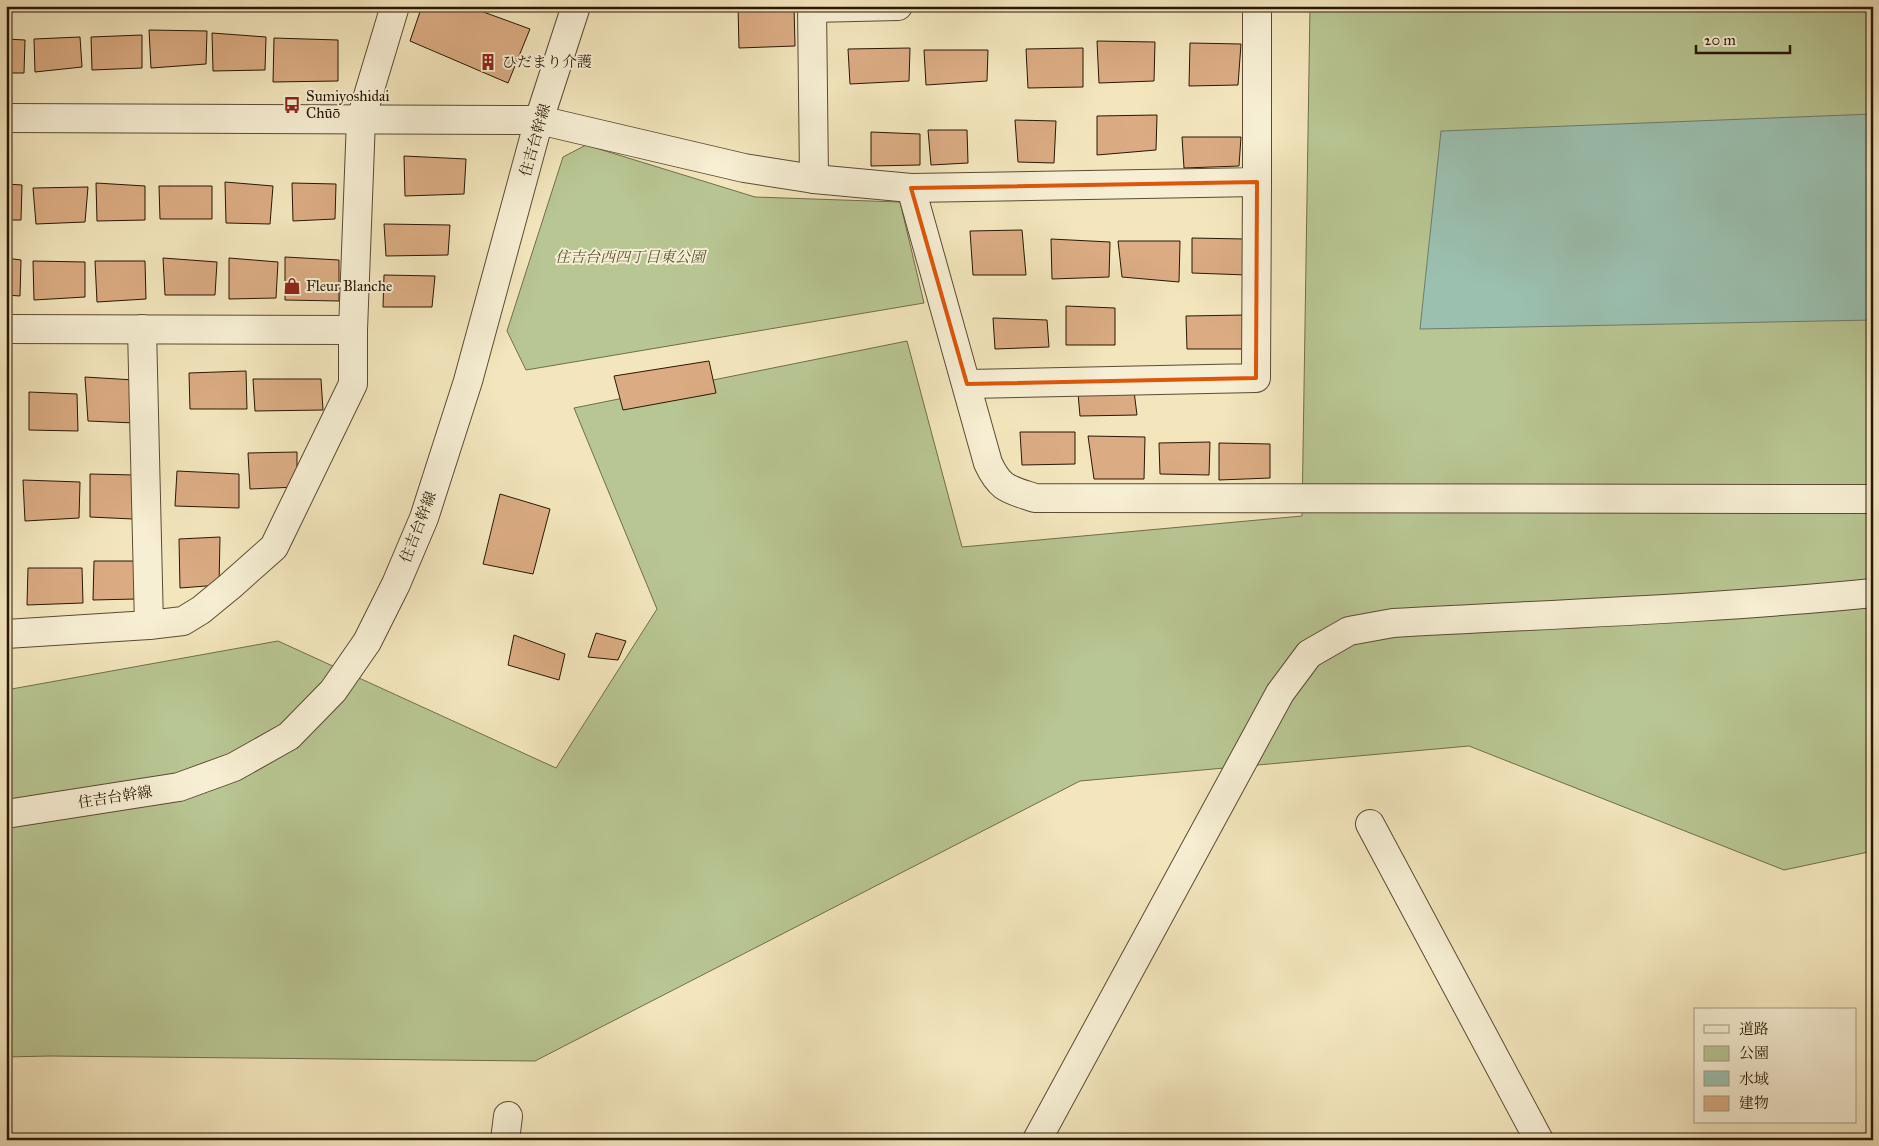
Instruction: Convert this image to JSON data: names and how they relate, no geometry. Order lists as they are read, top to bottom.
{
  "streets": {
    "street": ["住吉台幹線"]
  },
  "parks": ["住吉台西四丁目東公園"],
  "places": {
    "building": ["ひだまり介護"],
    "bus stop": ["Sumiyoshidai Chūō"],
    "shop": ["Fleur Blanche"]
  },
  "legend": [
    "道路",
    "公園",
    "水域",
    "建物"
  ],
  "scale_bar": "20 m"
}
